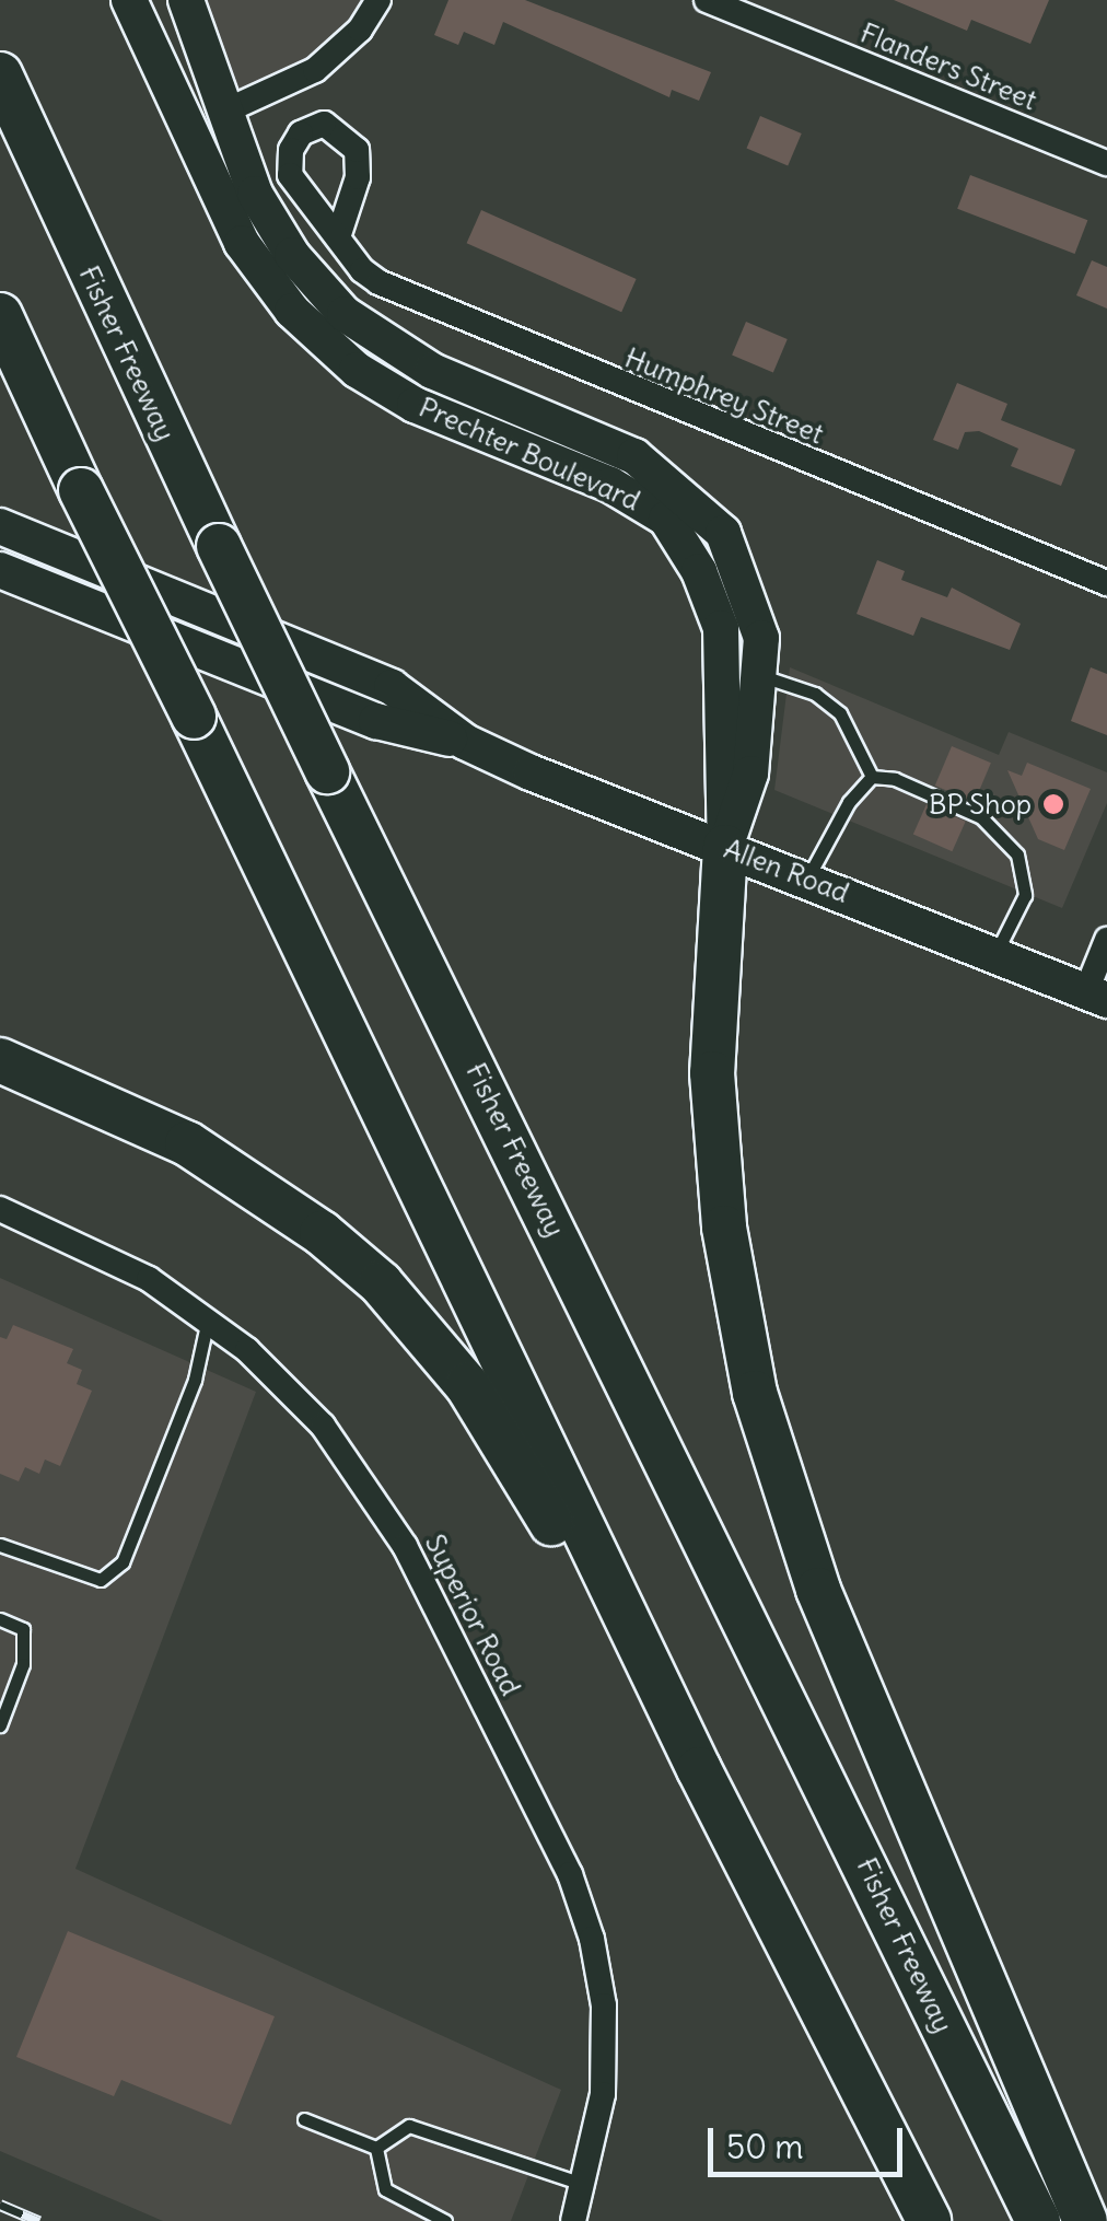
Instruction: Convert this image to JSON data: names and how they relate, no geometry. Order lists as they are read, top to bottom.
{
  "streets": {
    "highway": ["Fisher Freeway"],
    "main road": ["Prechter Boulevard", "Allen Road"],
    "street": ["Flanders Street", "Humphrey Street", "Superior Road"]
  },
  "crossings": [
    ["Prechter Boulevard", "Allen Road"]
  ],
  "places": ["BP Shop"],
  "scale_bar": "50 m"
}
